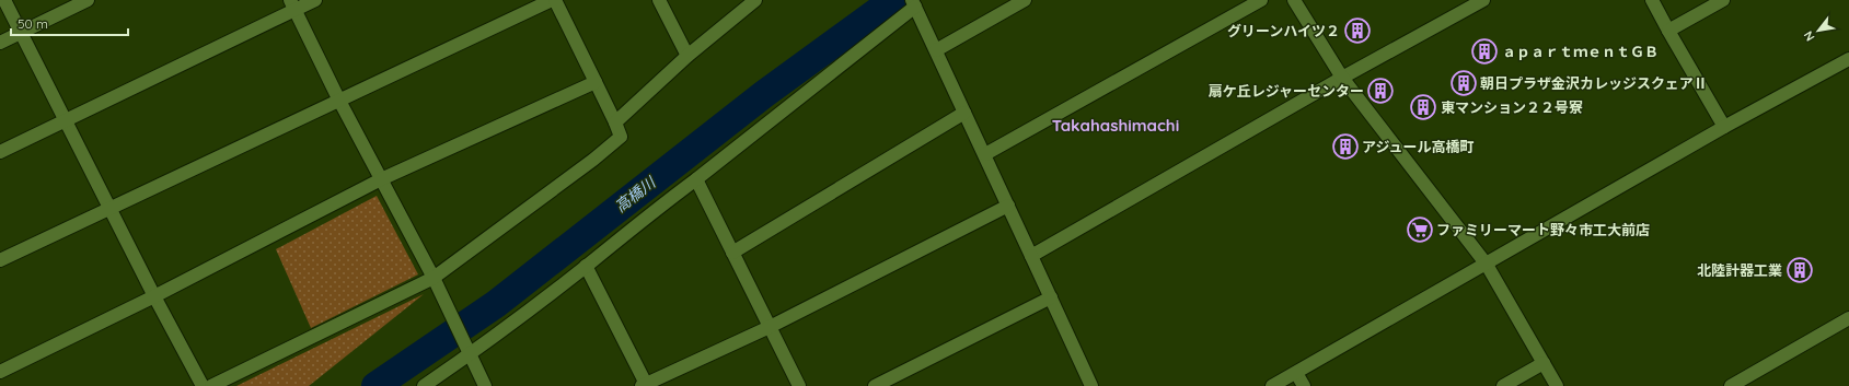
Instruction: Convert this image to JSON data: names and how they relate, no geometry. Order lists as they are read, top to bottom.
{
  "districts": ["Takahashimachi"],
  "water": ["高橋川"],
  "places": {
    "building": [
      "グリーンハイツ２",
      "ａｐａｒｔｍｅｎｔＧＢ",
      "朝日プラザ金沢カレッジスクェアⅡ",
      "扇ケ丘レジャーセンター",
      "東マンション２２号寮",
      "アジュール高橋町",
      "北陸計器工業"
    ],
    "supermarket": ["ファミリーマート野々市工大前店"]
  },
  "scale_bar": "50 m",
  "north": "bottom left"
}
